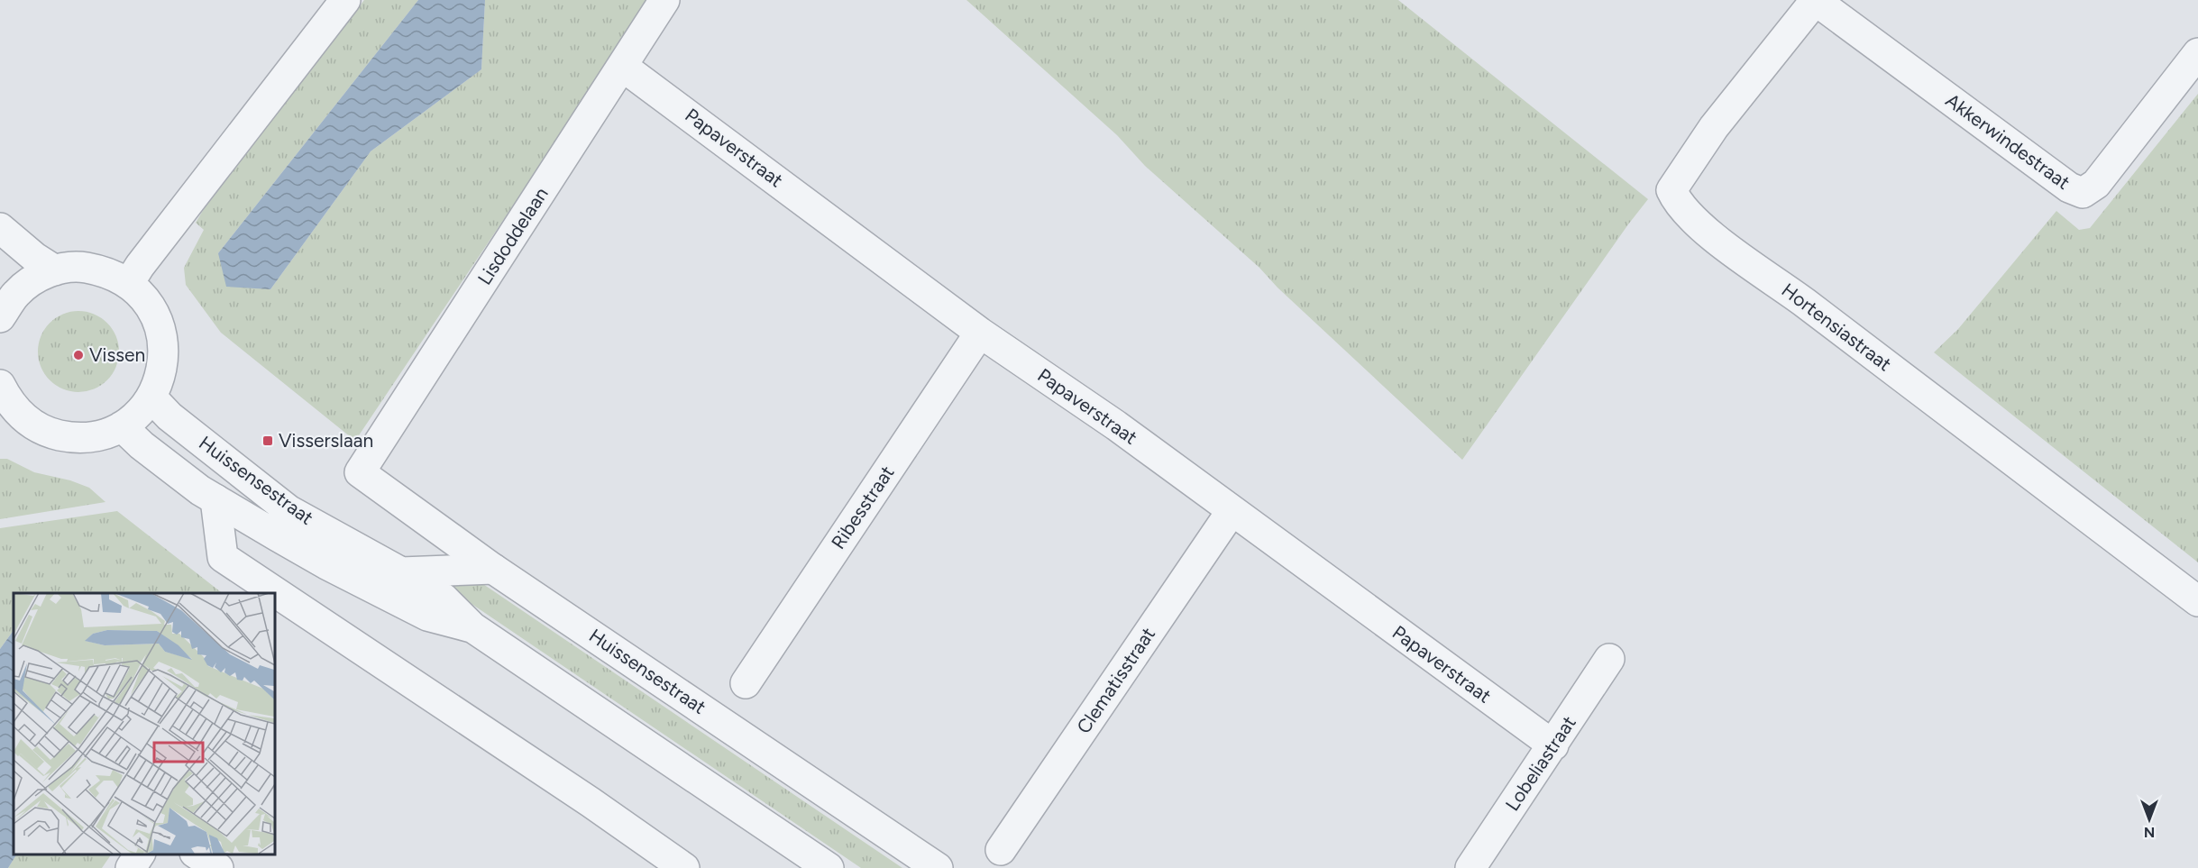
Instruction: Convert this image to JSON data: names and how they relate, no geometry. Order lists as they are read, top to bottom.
{
  "streets": {
    "street": [
      "Akkerwindestraat",
      "Papaverstraat",
      "Lisdoddelaan",
      "Hortensiastraat",
      "Huissensestraat",
      "Ribesstraat",
      "Clematisstraat",
      "Lobeliastraat"
    ]
  },
  "crossings": [
    ["Akkerwindestraat", "Hortensiastraat"],
    ["Papaverstraat", "Lisdoddelaan"],
    ["Papaverstraat", "Ribesstraat"],
    ["Papaverstraat", "Clematisstraat"],
    ["Papaverstraat", "Lobeliastraat"],
    ["Lisdoddelaan", "Huissensestraat"]
  ],
  "places": {
    "other": ["Vissen"],
    "transit": ["Visserslaan"]
  },
  "north": "bottom"
}
